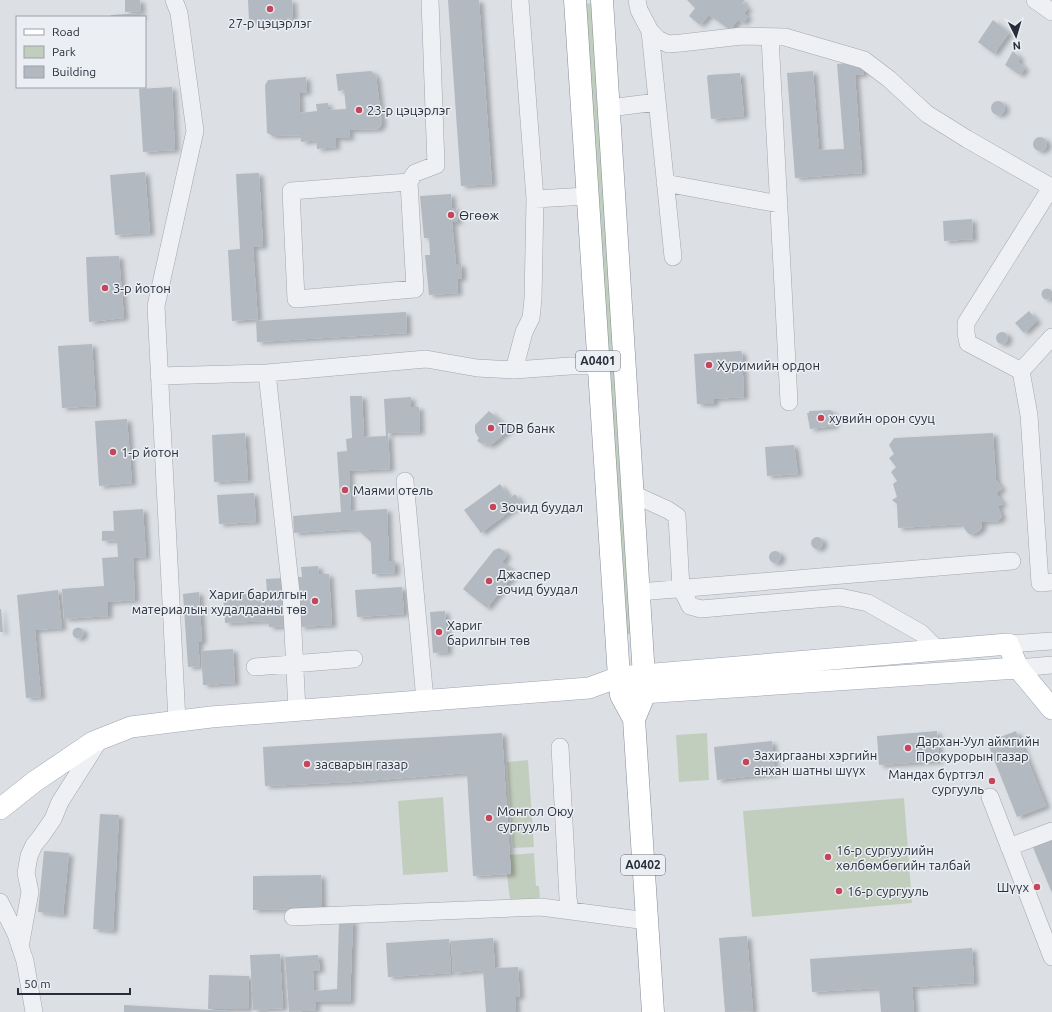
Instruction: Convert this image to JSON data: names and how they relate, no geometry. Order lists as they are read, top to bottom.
{
  "streets": {
    "highway": ["A0401", "A0402"]
  },
  "crossings": [
    ["A0401", "A0402"]
  ],
  "places": [
    "27-р цэцэрлэг",
    "23-р цэцэрлэг",
    "Өгөөж",
    "3-р йотон",
    "Хуримийн ордон",
    "хувийн орон сууц",
    "TDB банк",
    "1-р йотон",
    "Маями отель",
    "Зочид буудал",
    "Джаспер зочид буудал",
    "Хариг барилгын материалын худалдааны төв",
    "Хариг барилгын төв",
    "Дархан-Уул аймгийн Прокурорын газар",
    "Захиргааны хэргийн анхан шатны шүүх",
    "засварын газар",
    "Мандах бүртгэл сургууль",
    "Монгол Оюу сургууль",
    "16-р сургуулийн хөлбөмбөгийн талбай",
    "Шүүх",
    "16-р сургууль"
  ],
  "legend": ["Road", "Park", "Building"],
  "scale_bar": "50 m",
  "north": "bottom"
}
